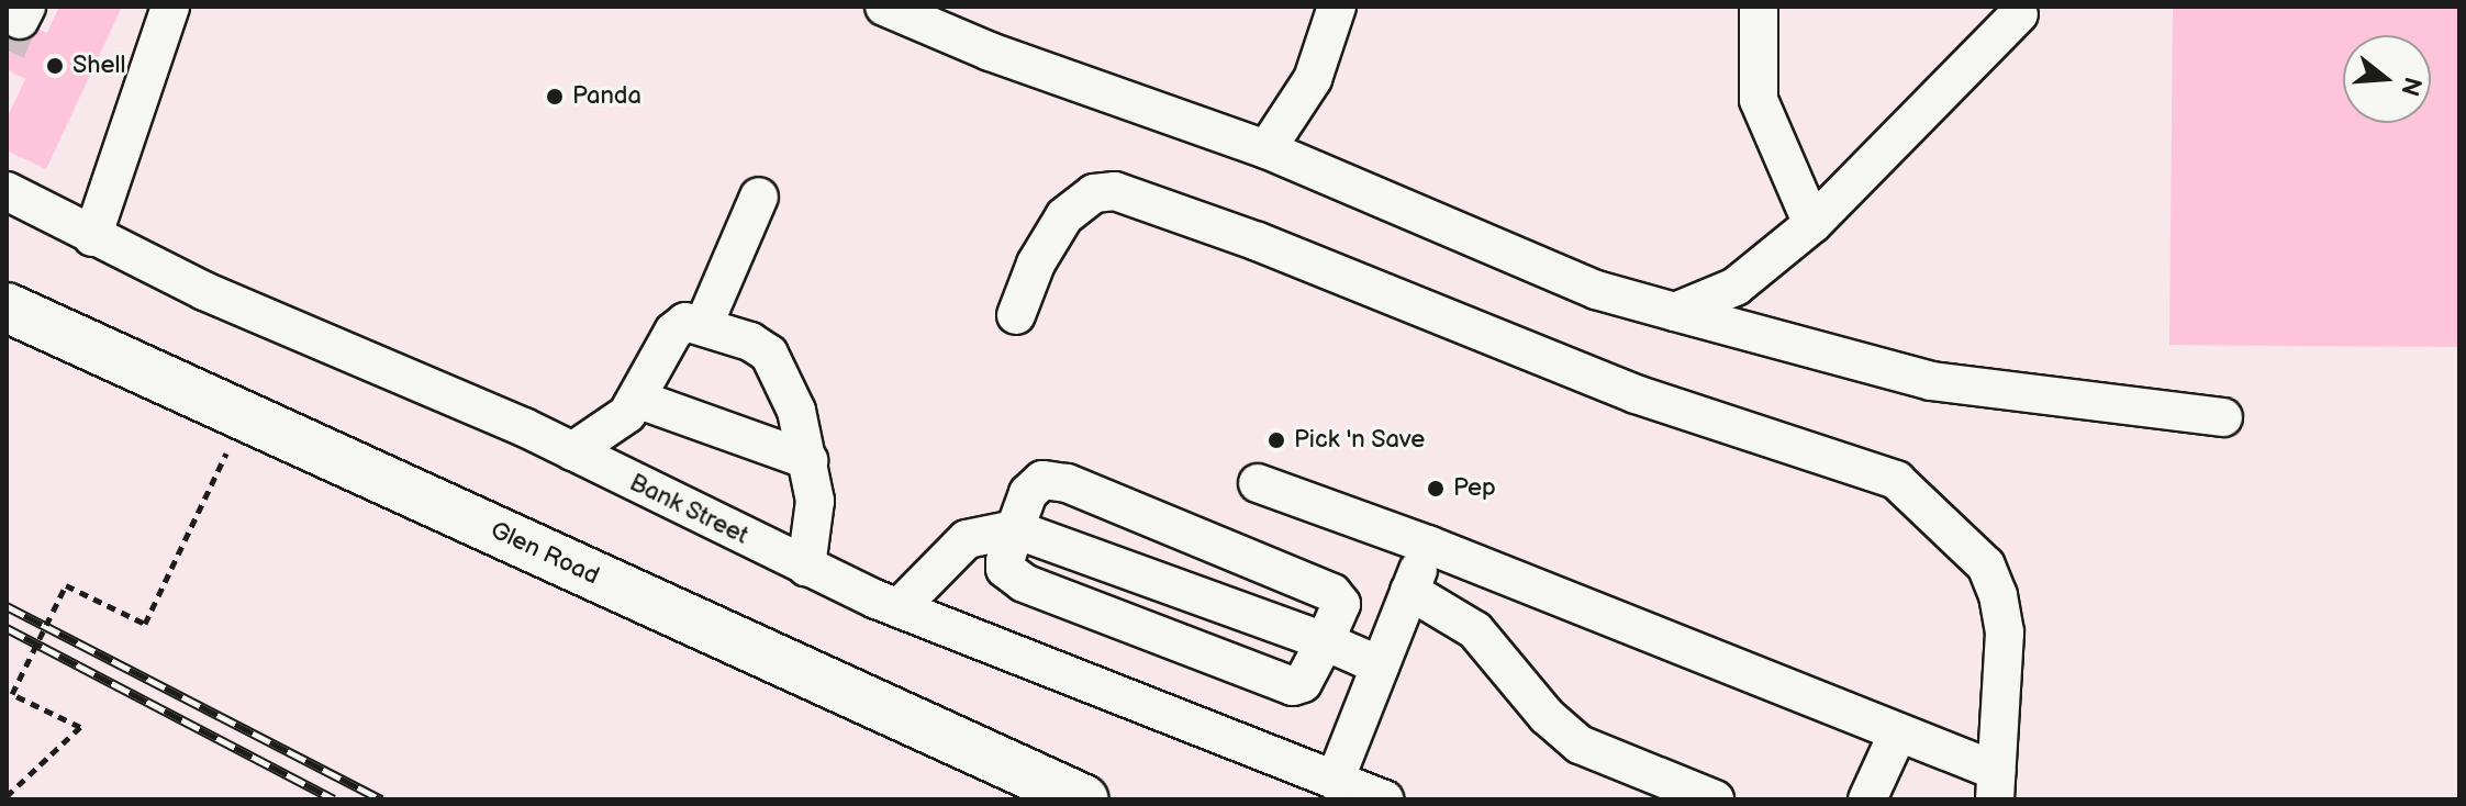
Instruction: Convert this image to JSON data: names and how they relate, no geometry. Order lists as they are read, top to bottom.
{
  "streets": {
    "main road": ["Glen Road"],
    "lane": ["Bank Street"]
  },
  "places": [
    "Shell",
    "Panda",
    "Pick 'n Save",
    "Pep"
  ],
  "north": "right"
}
